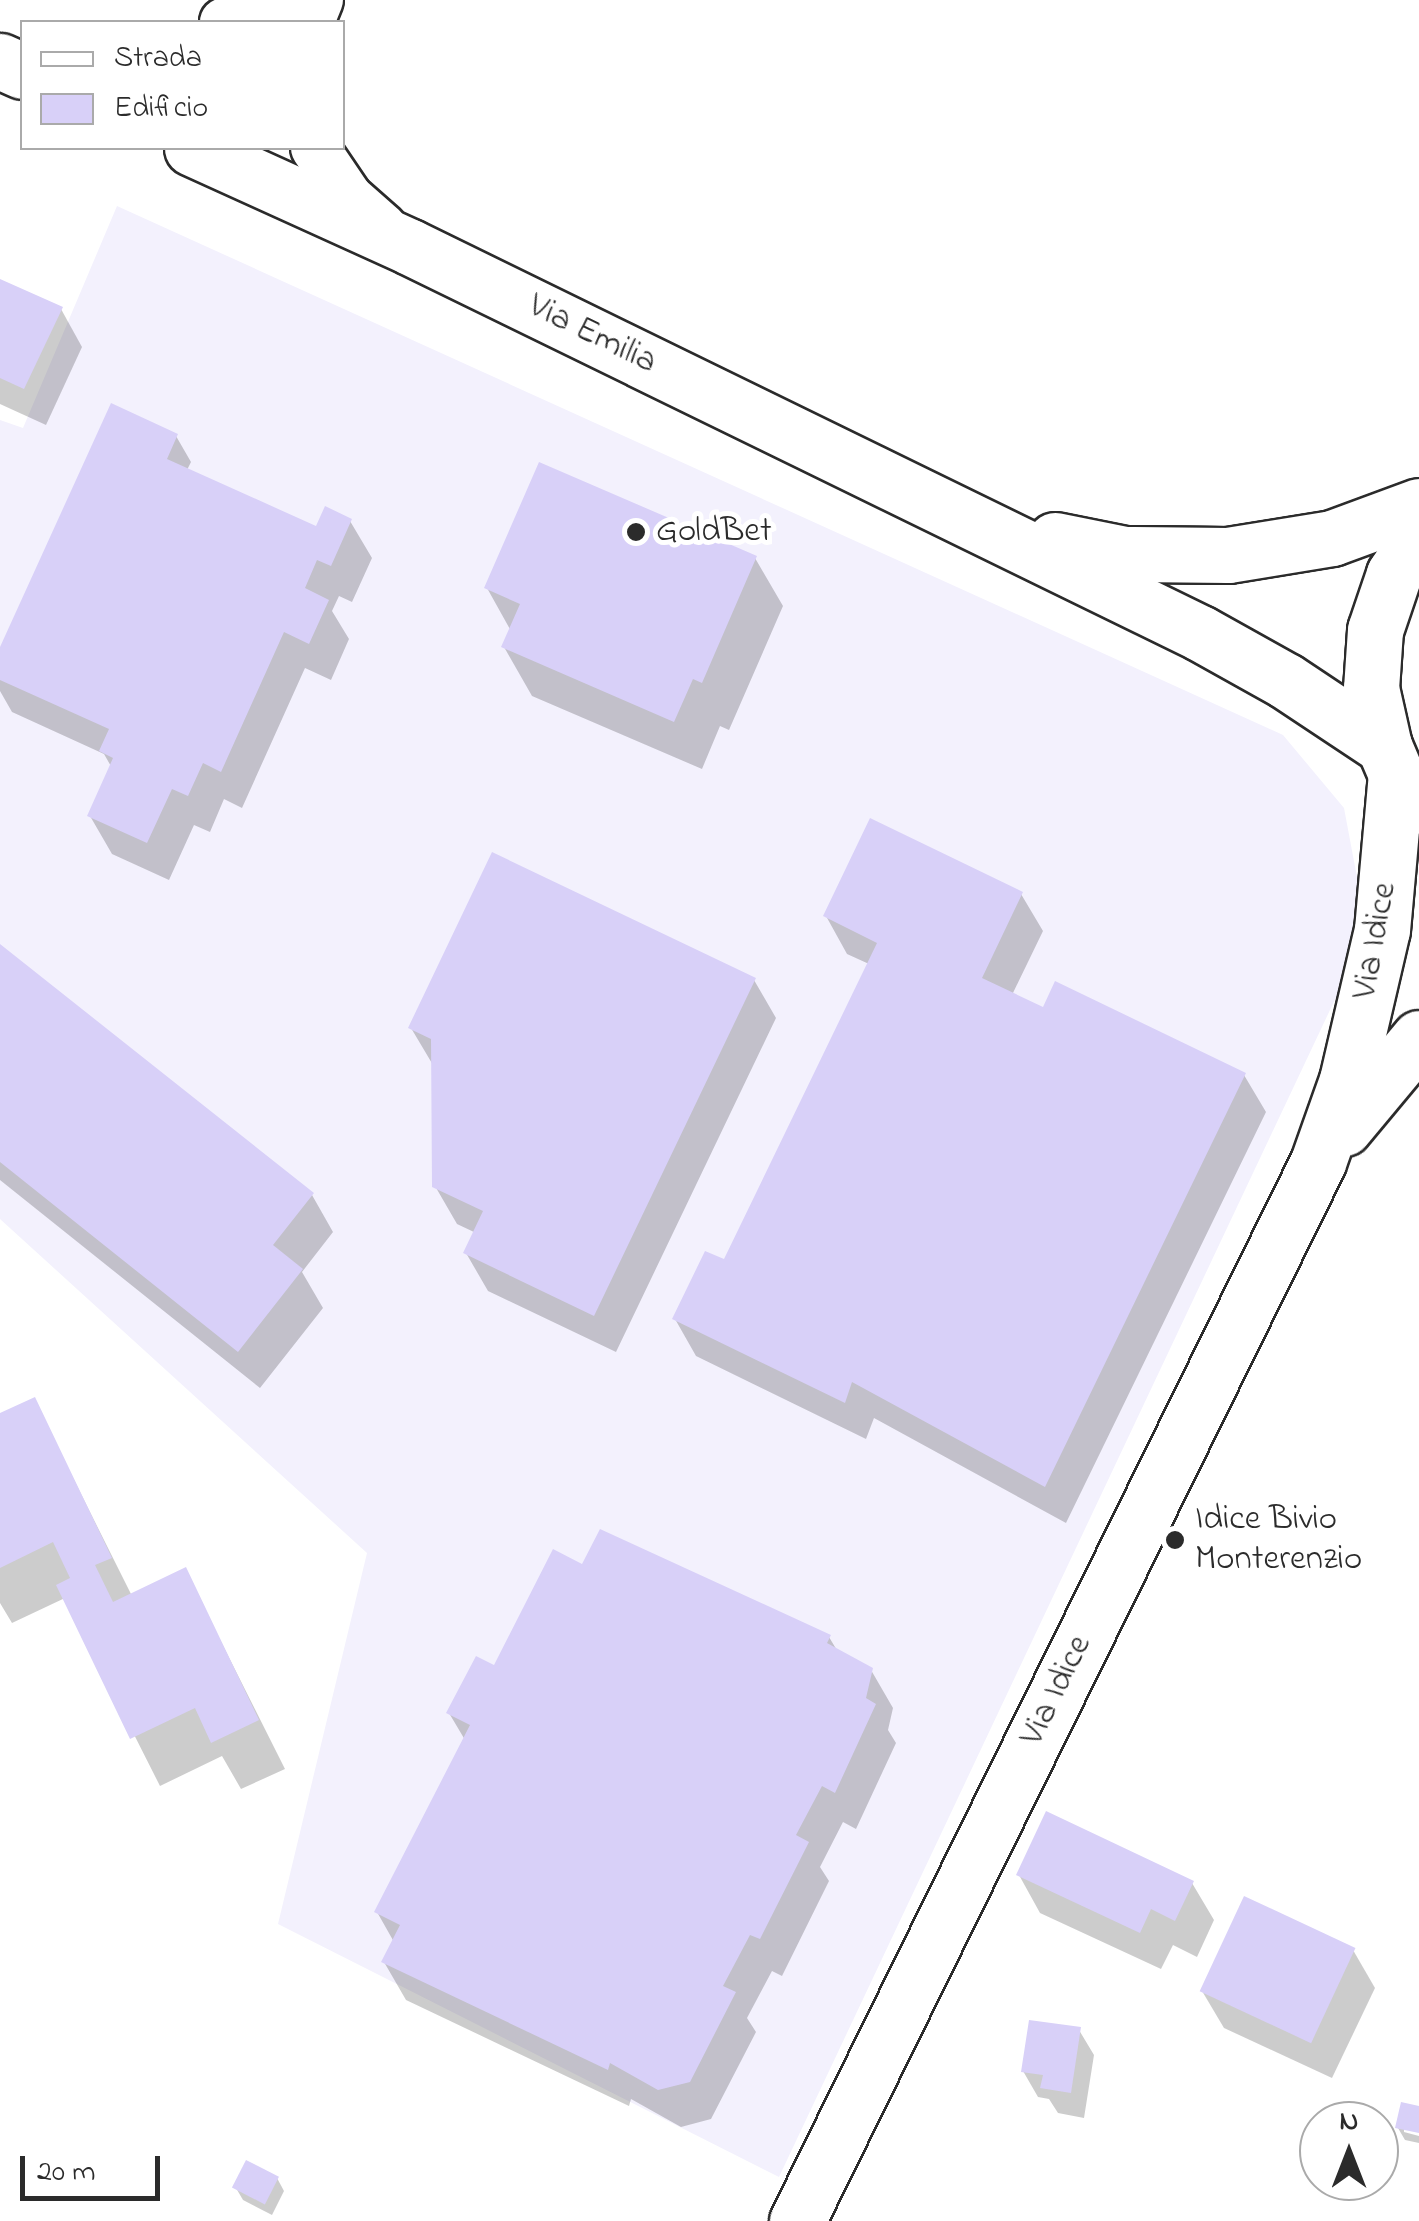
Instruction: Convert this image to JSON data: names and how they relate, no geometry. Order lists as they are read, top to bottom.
{
  "streets": {
    "main road": ["Via Emilia", "Via Idice"]
  },
  "crossings": [
    ["Via Emilia", "Via Idice"]
  ],
  "places": ["GoldBet", "Idice Bivio Monterenzio"],
  "legend": ["Strada", "Edificio"],
  "scale_bar": "20 m",
  "north": "top"
}
